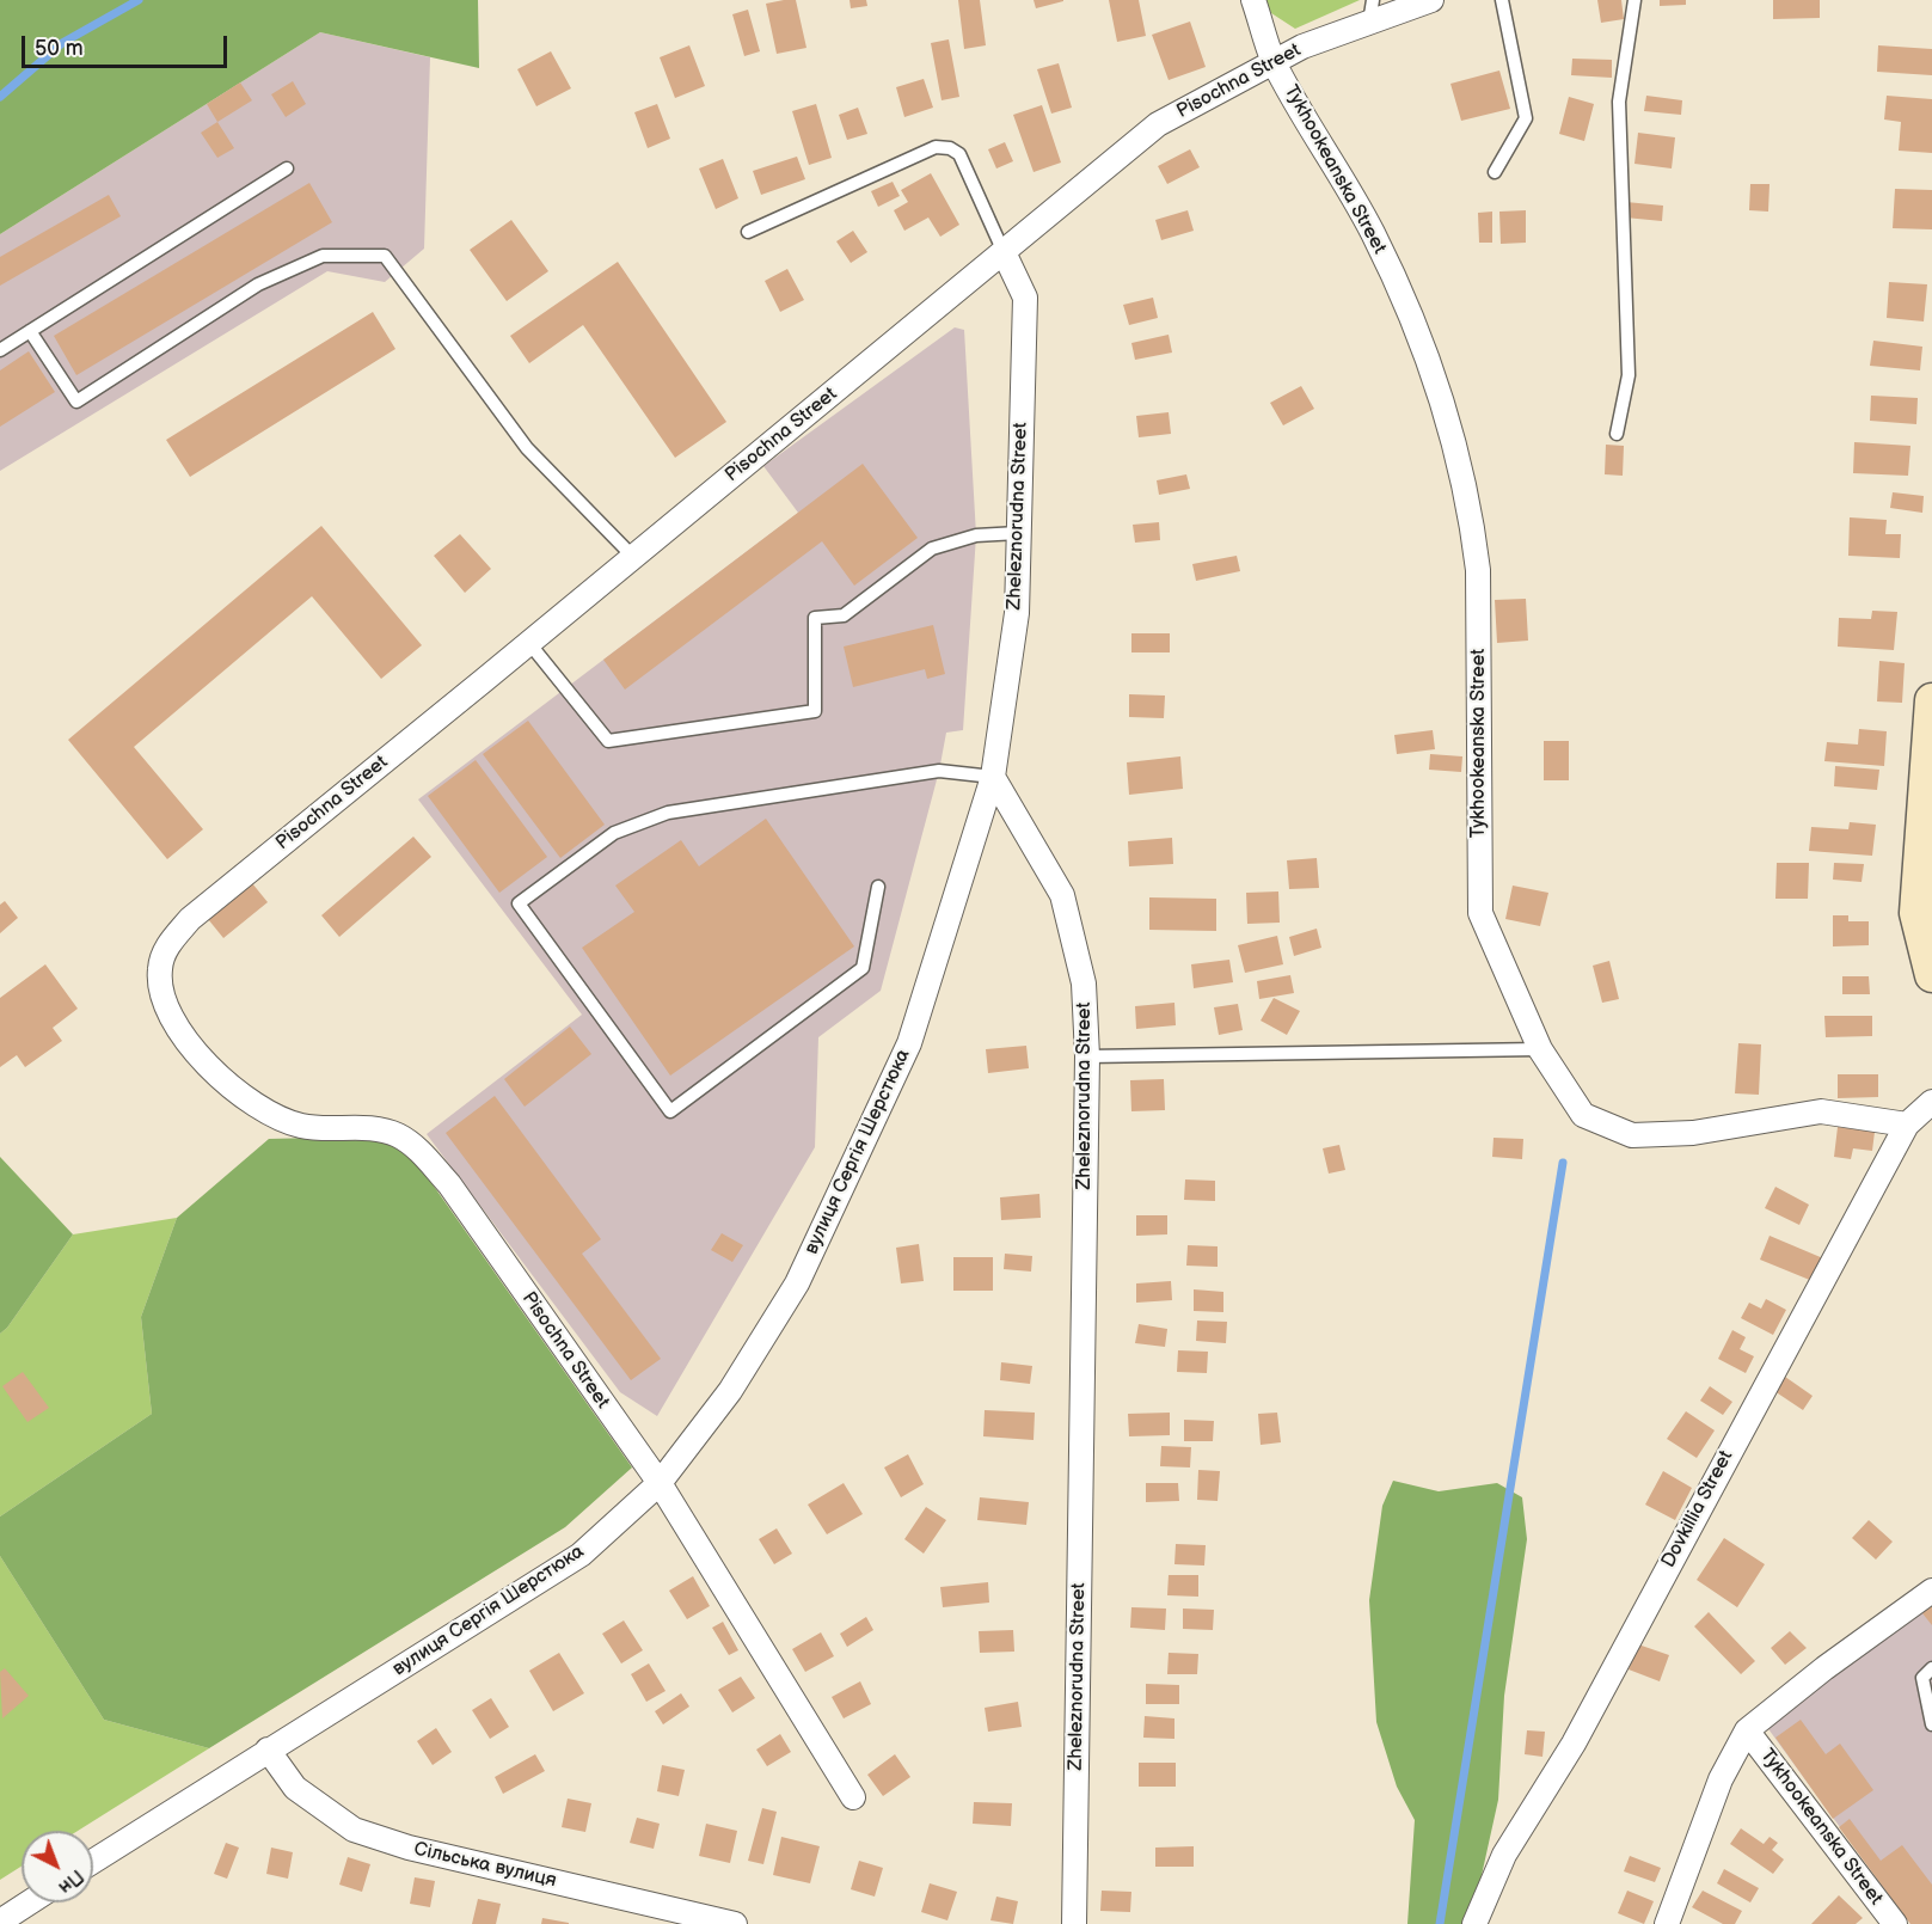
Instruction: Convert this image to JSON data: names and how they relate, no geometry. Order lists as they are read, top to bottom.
{
  "streets": {
    "street": [
      "Pisochna Street",
      "Tykhookeanska Street",
      "Zheleznorudna Street",
      "вулиця Сергія Шерстюка",
      "Dovkillia Street",
      "Сільська вулиця"
    ]
  },
  "crossings": [
    ["Pisochna Street", "Tykhookeanska Street"],
    ["Pisochna Street", "Zheleznorudna Street"],
    ["Pisochna Street", "вулиця Сергія Шерстюка"],
    ["Tykhookeanska Street", "Dovkillia Street"],
    ["Zheleznorudna Street", "вулиця Сергія Шерстюка"],
    ["вулиця Сергія Шерстюка", "Сільська вулиця"]
  ],
  "scale_bar": "50 m",
  "north": "bottom right"
}
